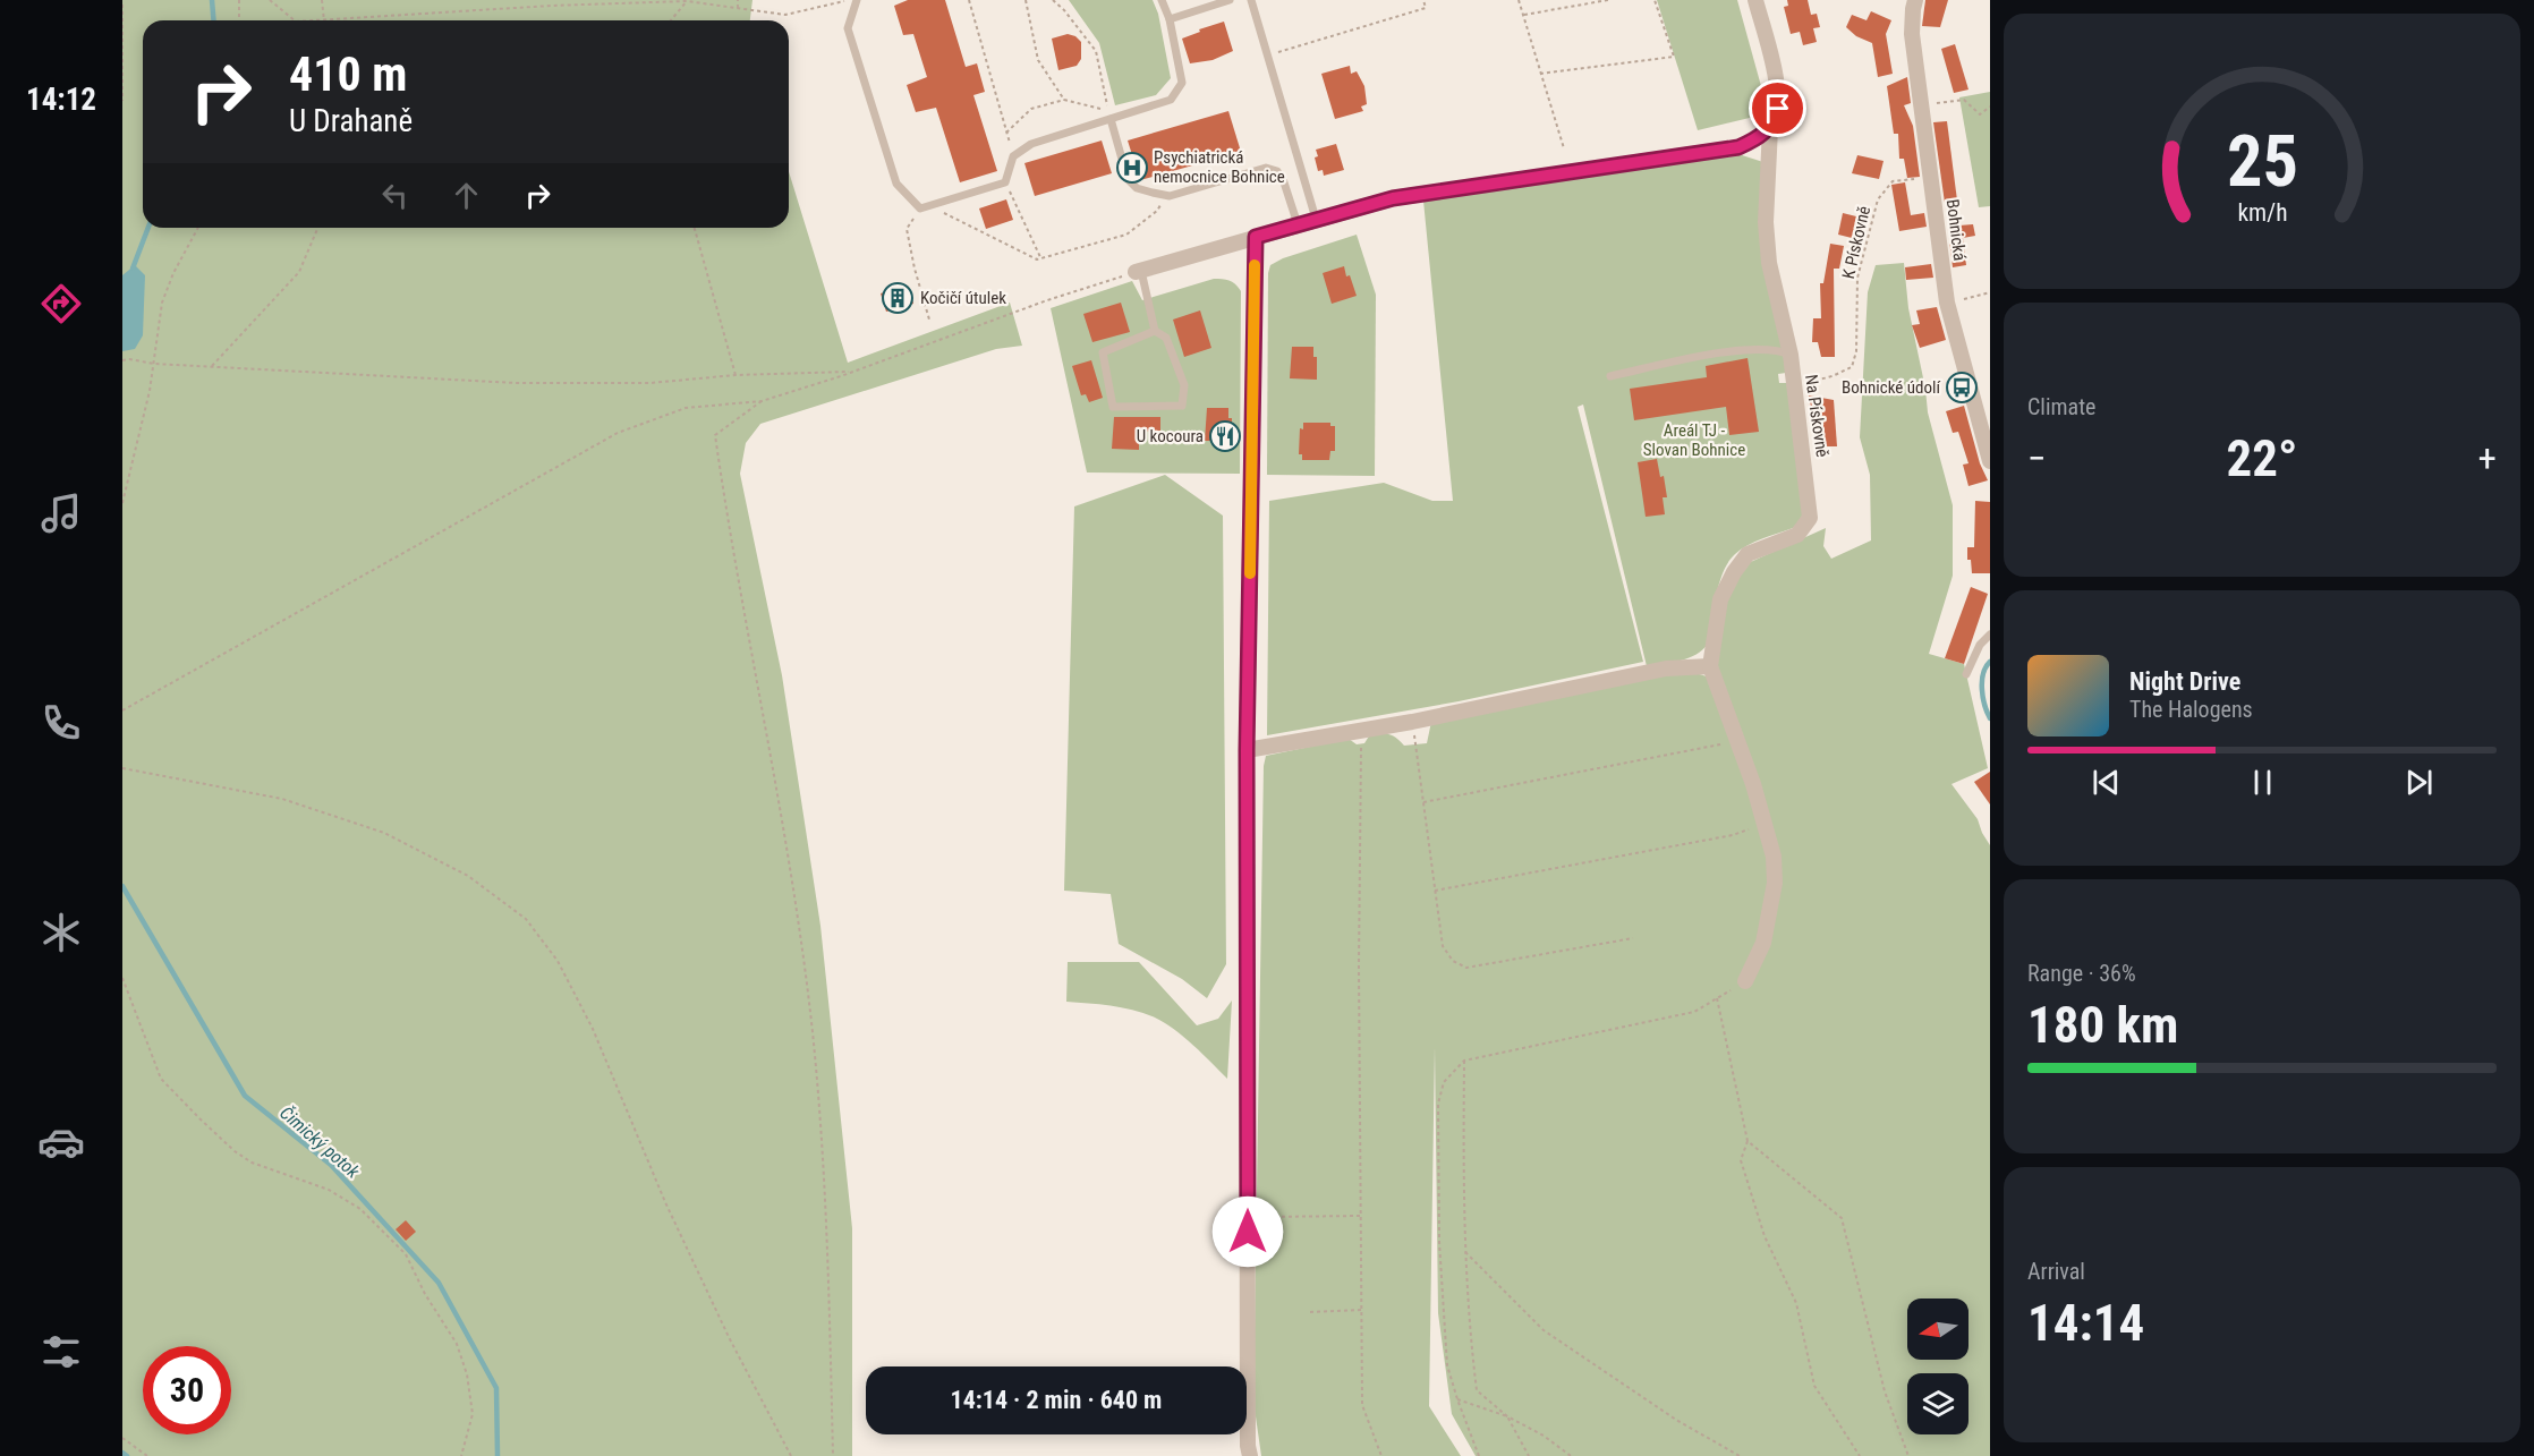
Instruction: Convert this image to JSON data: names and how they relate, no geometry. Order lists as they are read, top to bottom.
{
  "streets": {
    "street": ["Bohnická", "Na Pískovně"],
    "path": ["K Pískovně"]
  },
  "crossings": [
    ["Bohnická", "K Pískovně"]
  ],
  "water": ["Čimický potok"],
  "parks": ["Areál TJ - Slovan Bohnice"],
  "places": {
    "hospital": ["Psychiatrická nemocnice Bohnice"],
    "building": ["Kočičí útulek"],
    "bus stop": ["Bohnické údolí"],
    "restaurant": ["U kocoura"]
  },
  "north": "left",
  "page": {
    "tabs": "14:12",
    "turn": ["410 m", "U Drahaně"],
    "tile": [
      "Climate",
      ["Range · 36%", "180 km"],
      ["Arrival", "14:14"]
    ],
    "heat": ["−", "22°", "+"],
    "song": ["Night Drive", "The Halogens"],
    "limit": "30",
    "trip": "14:14 · 2 min · 640 m",
    "gauge": ["25", "km/h"]
  }
}
